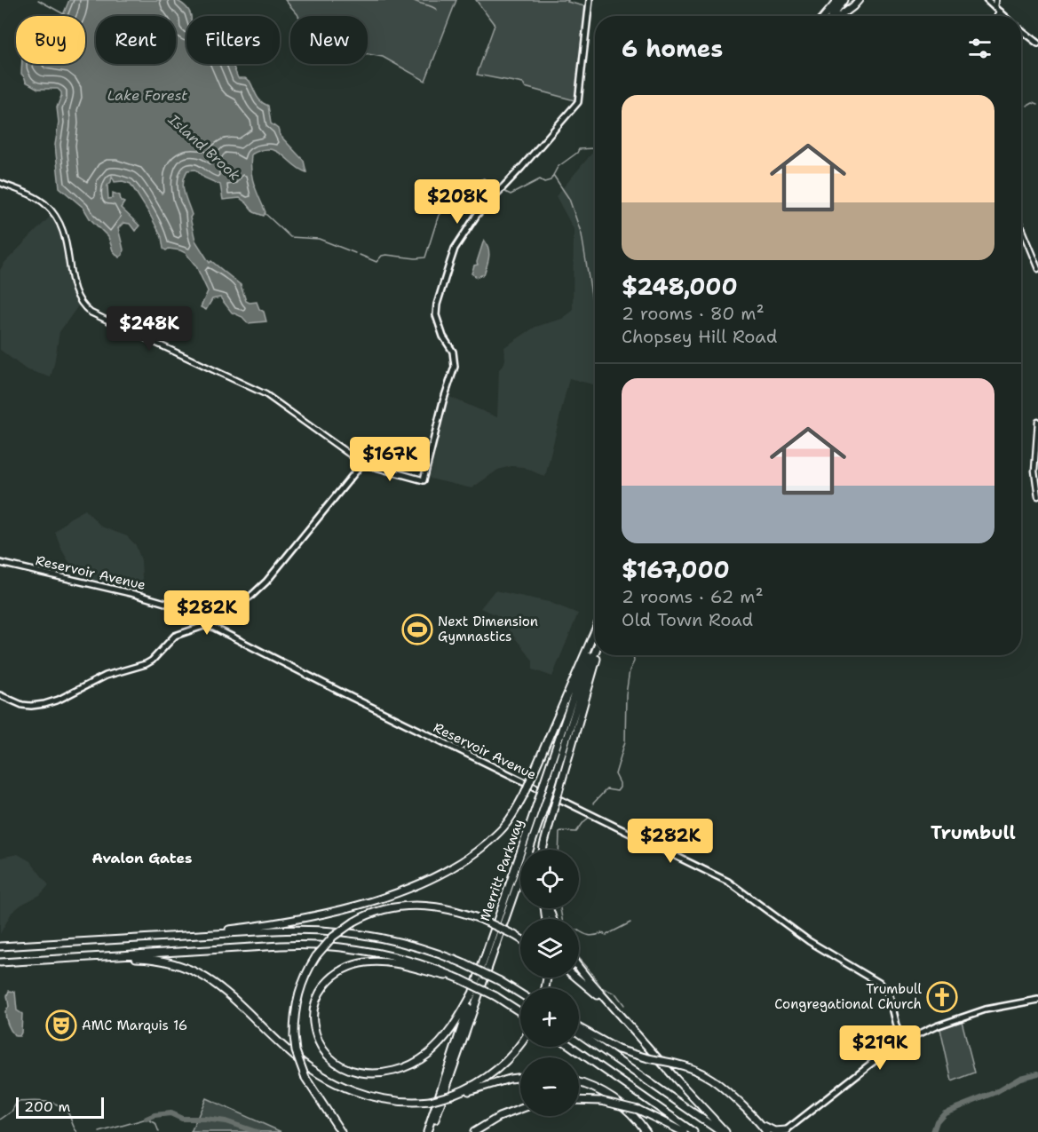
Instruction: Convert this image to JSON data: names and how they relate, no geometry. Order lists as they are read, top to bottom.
{
  "streets": {
    "highway": ["Merritt Parkway"],
    "main road": ["Reservoir Avenue"]
  },
  "districts": ["Trumbull", "Avalon Gates"],
  "water": ["Lake Forest", "Island Brook"],
  "places": {
    "sports": ["Next Dimension Gymnastics"],
    "church": ["Trumbull Congregational Church"],
    "theatre": ["AMC Marquis 16"]
  },
  "scale_bar": "200 m",
  "page": {
    "chip": [
      "Buy",
      "Rent",
      "Filters",
      "New"
    ],
    "heading": "6 homes",
    "list": [
      {
        "name": "$248,000",
        "note": "2 rooms · 80 m² · Chopsey Hill Road"
      },
      {
        "name": "$167,000",
        "note": "2 rooms · 62 m² · Old Town Road"
      }
    ],
    "price": [
      "$208K",
      "$248K",
      "$167K",
      "$282K",
      "$282K",
      "$219K"
    ],
    "map_buttons": ["+", "−"],
    "scale": "200 m"
  }
}
